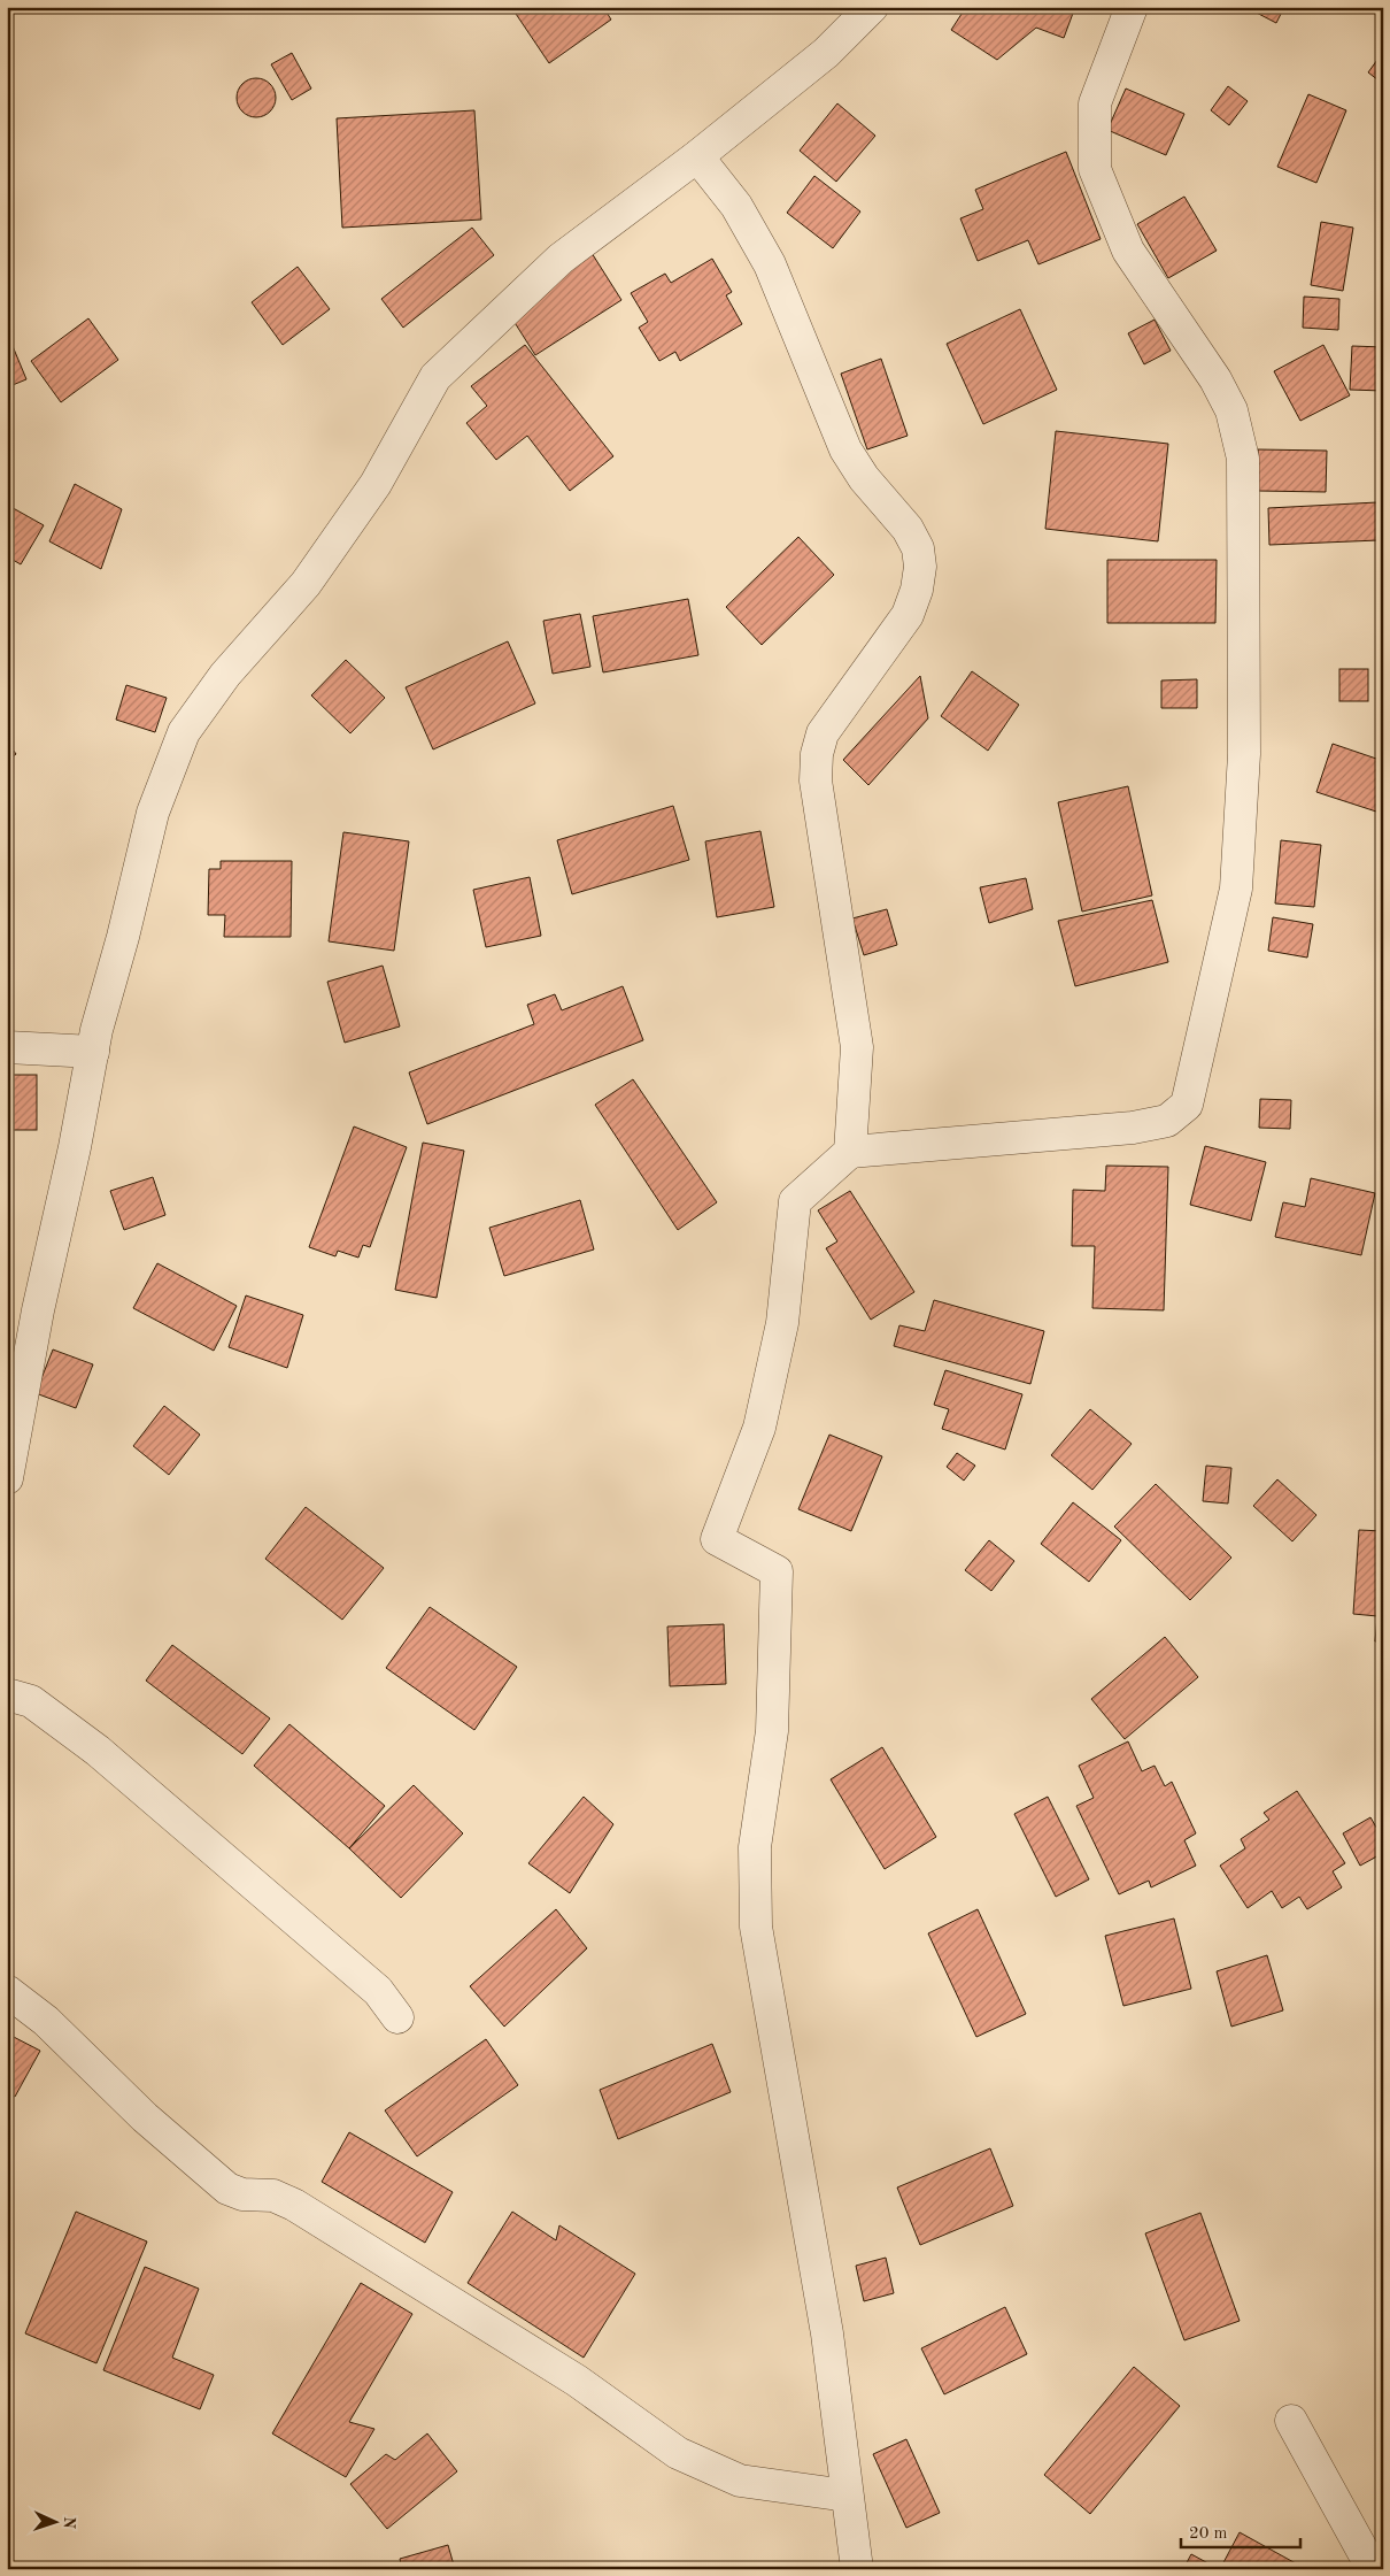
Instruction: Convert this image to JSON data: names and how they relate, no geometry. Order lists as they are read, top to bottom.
{
  "scale_bar": "20 m",
  "north": "right"
}
